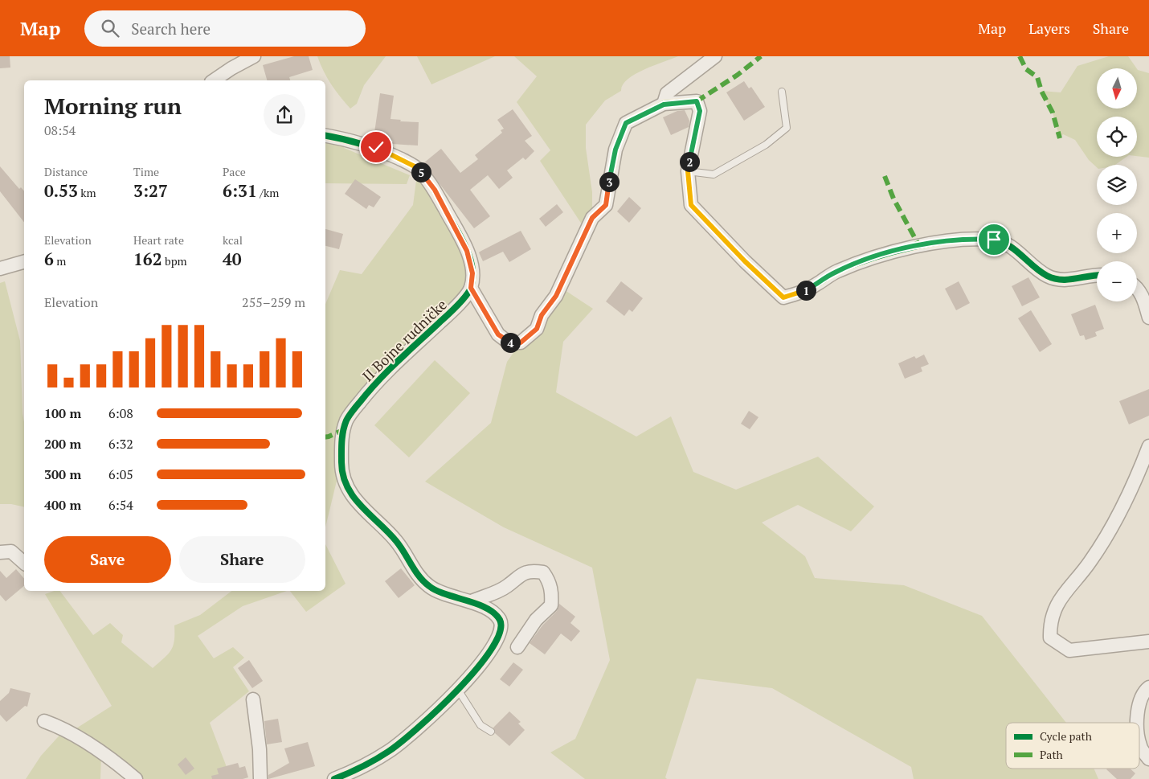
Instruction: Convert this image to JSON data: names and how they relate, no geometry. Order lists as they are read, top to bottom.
{
  "streets": {
    "street": ["II Bojne rudničke"]
  },
  "legend": ["Cycle path", "Path"],
  "north": "bottom",
  "page": {
    "header": "Map",
    "search": "Search here",
    "nav": ["Map", "Layers", "Share"],
    "map_buttons": ["+", "−"],
    "heading": ["Morning run", "08:54"],
    "stats": [
      ["Distance", "0.53 km"],
      ["Time", "3:27"],
      ["Pace", "6:31 /km"],
      ["Elevation", "6 m"],
      ["Heart rate", "162 bpm"],
      ["kcal", "40"]
    ],
    "pins": [
      "2",
      "5",
      "3",
      "1",
      "4"
    ],
    "chart": ["Elevation", "255–259 m"],
    "list": [
      {
        "name": "100 m",
        "note": "6:08"
      },
      {
        "name": "200 m",
        "note": "6:32"
      },
      {
        "name": "300 m",
        "note": "6:05"
      },
      {
        "name": "400 m",
        "note": "6:54"
      }
    ],
    "buttons": ["Save", "Share"]
  }
}
